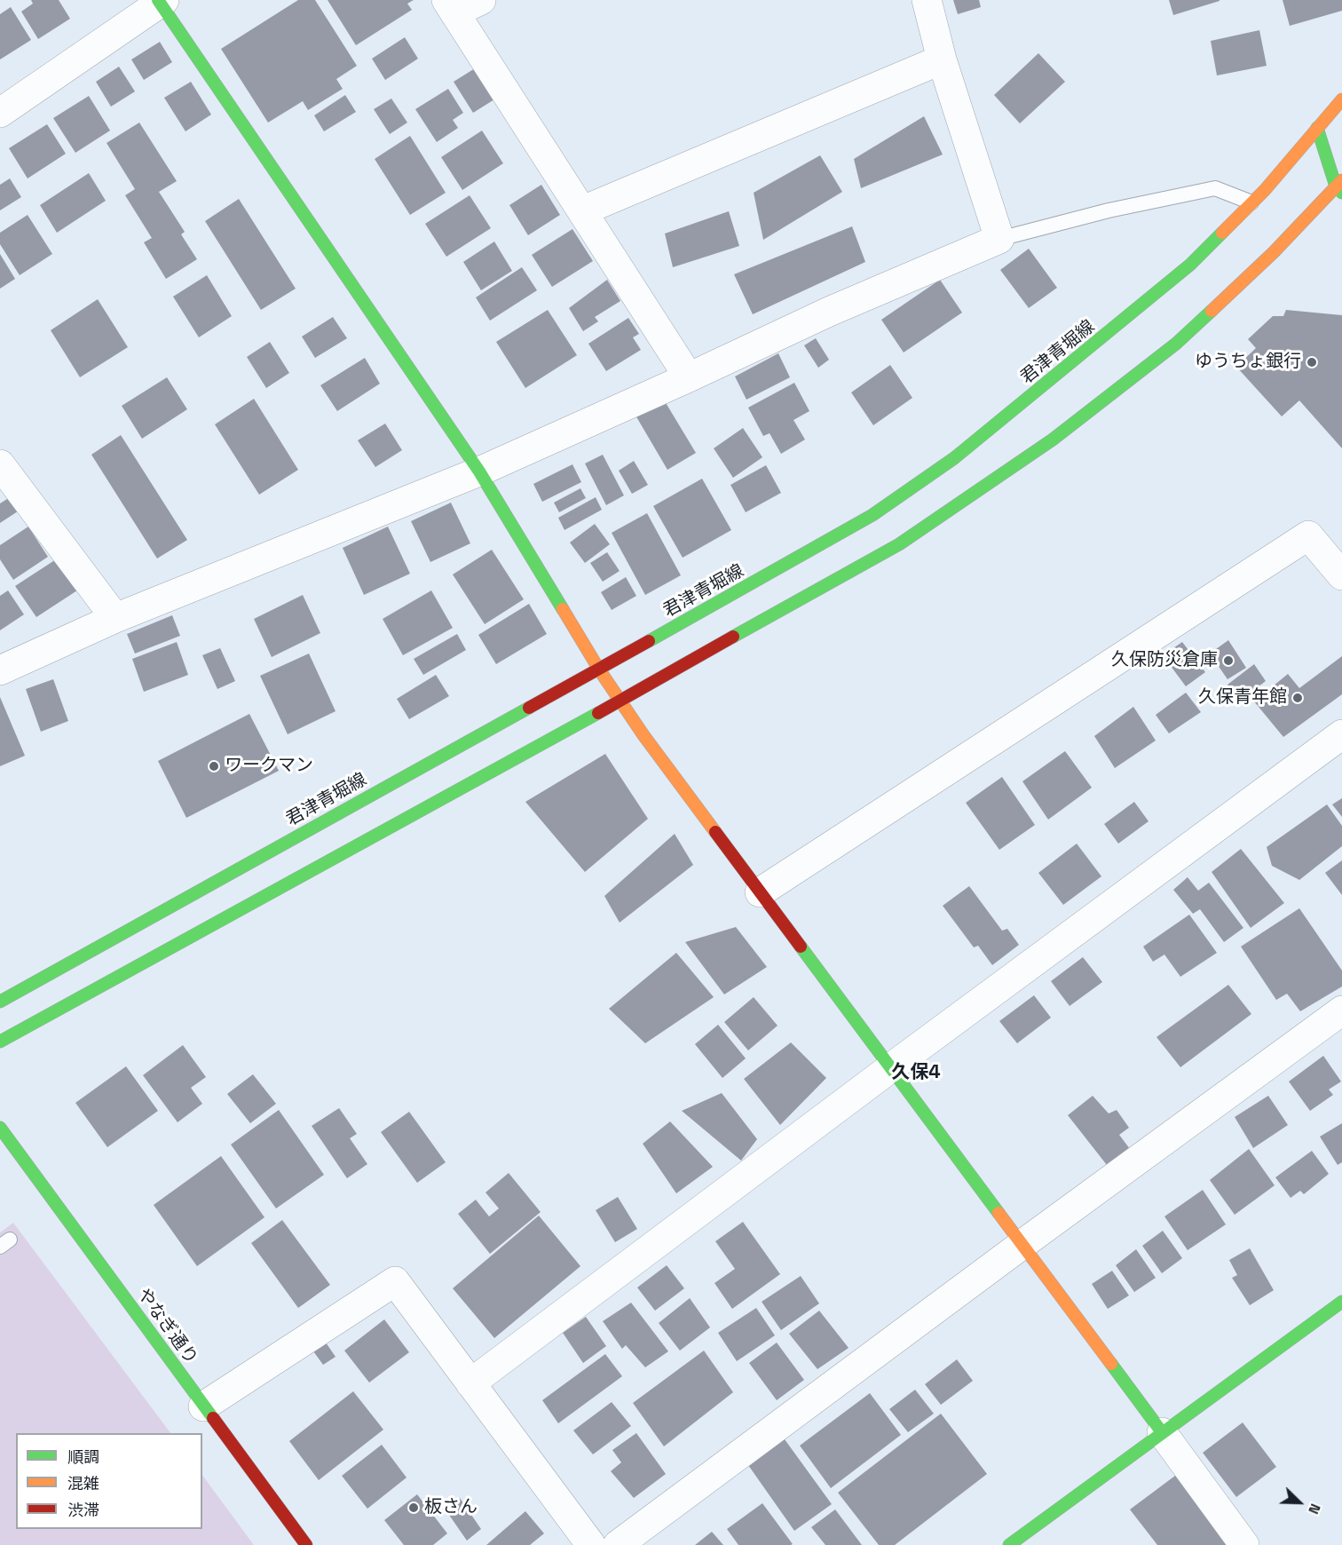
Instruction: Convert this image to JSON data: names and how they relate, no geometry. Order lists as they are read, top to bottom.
{
  "streets": {
    "main road": ["君津青堀線", "やなぎ通り"]
  },
  "districts": ["久保4"],
  "places": [
    "ゆうちょ銀行",
    "久保防災倉庫",
    "久保青年館",
    "ワークマン",
    "板さん"
  ],
  "legend": ["順調", "混雑", "渋滞"],
  "north": "bottom right"
}
